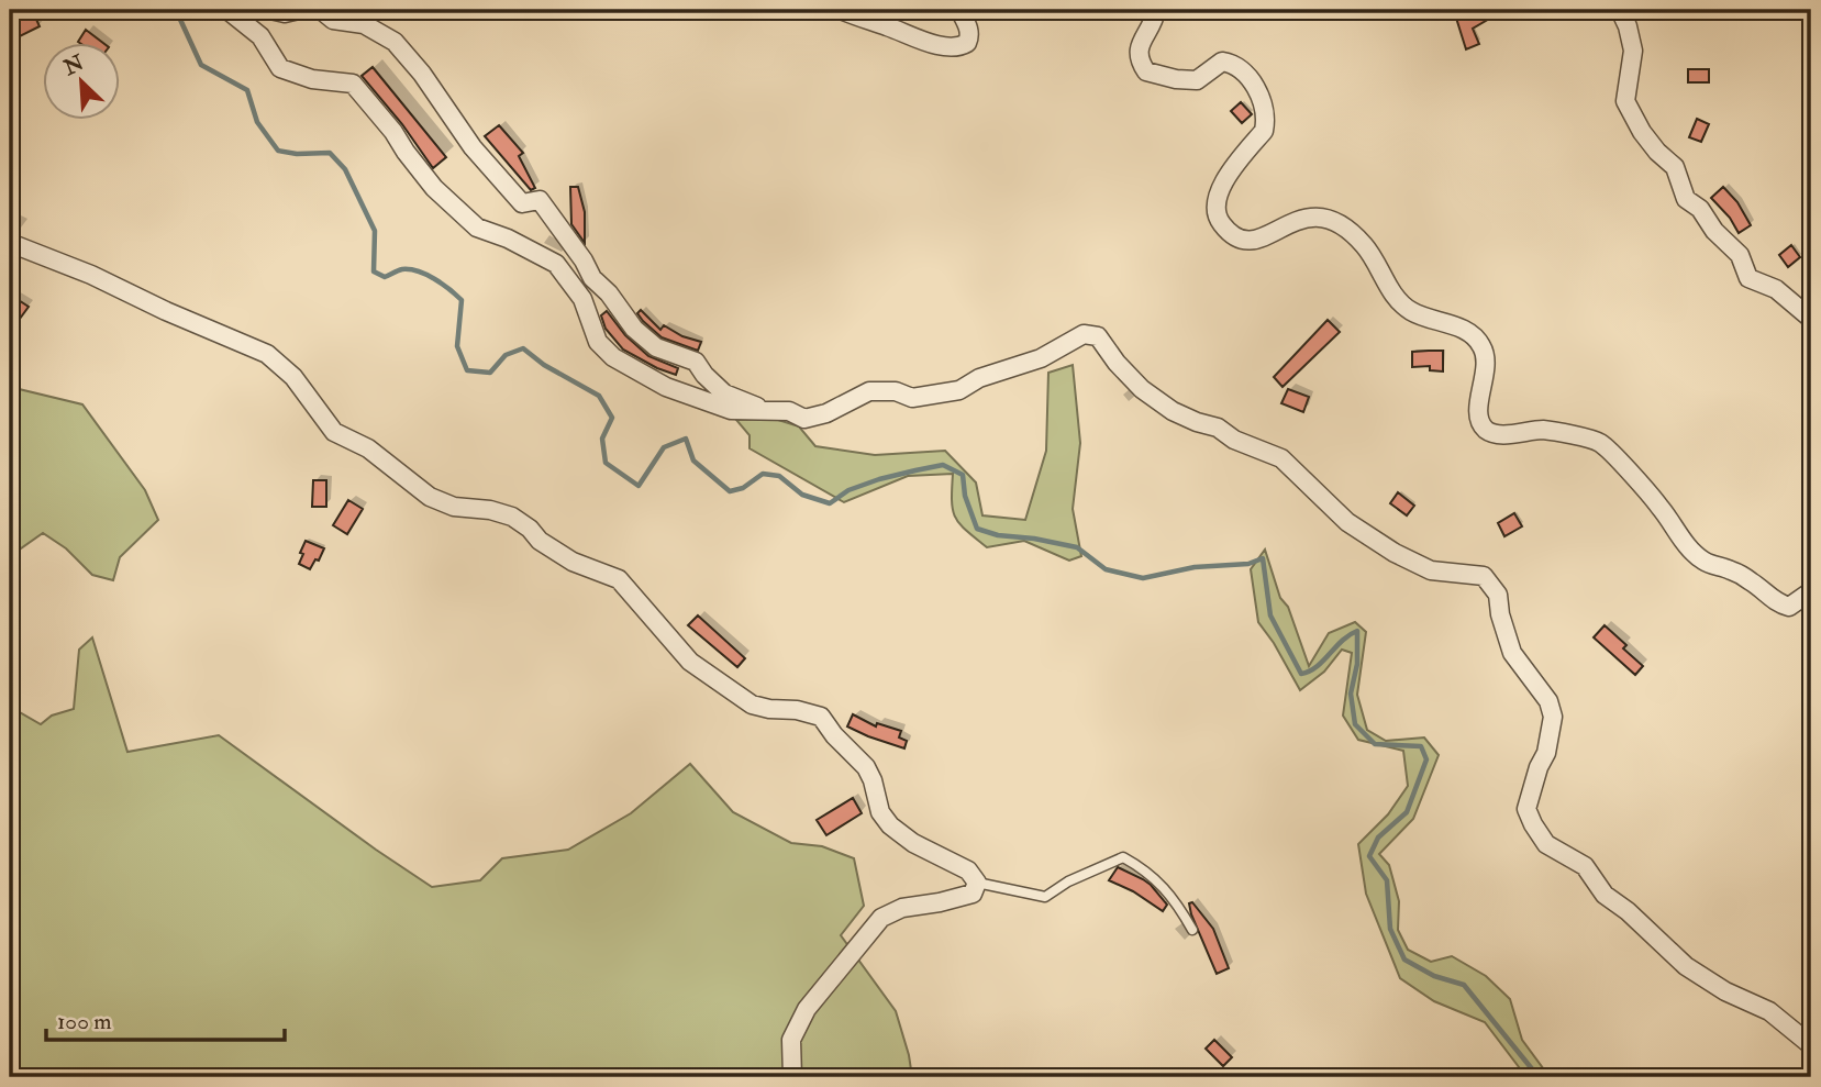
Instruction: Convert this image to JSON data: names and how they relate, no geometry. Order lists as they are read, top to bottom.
{
  "scale_bar": "100 m",
  "north": "top left"
}
